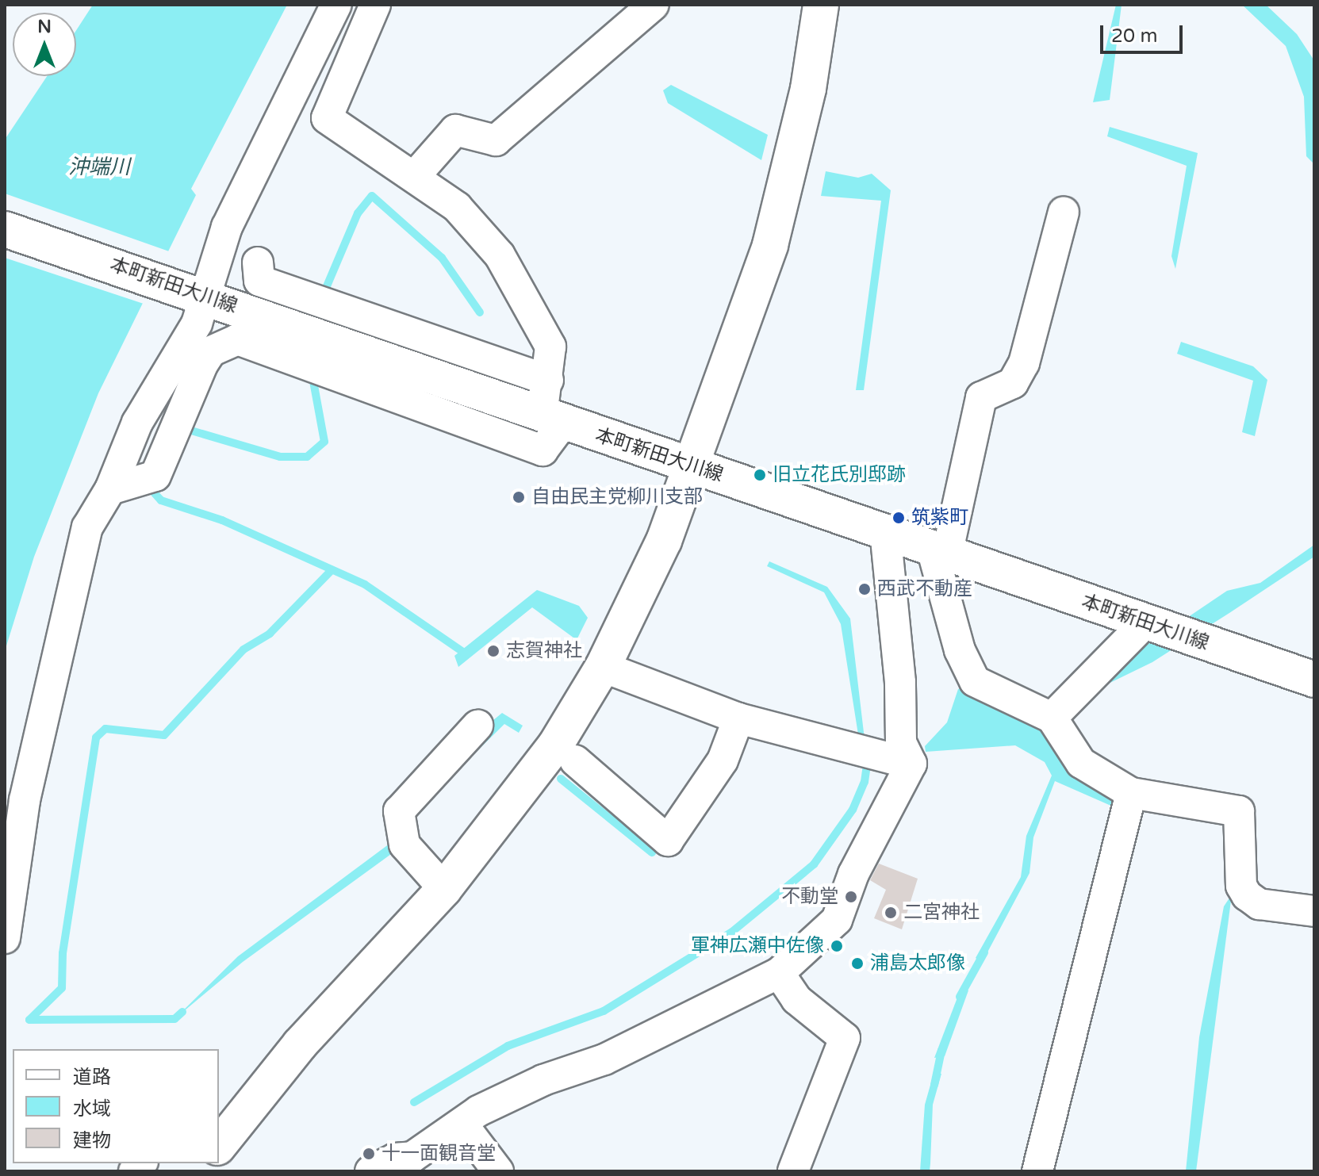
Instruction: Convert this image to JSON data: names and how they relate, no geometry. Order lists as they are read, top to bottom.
{
  "streets": {
    "main road": ["本町新田大川線"]
  },
  "water": ["沖端川"],
  "places": [
    "旧立花氏別邸跡",
    "自由民主党柳川支部",
    "筑紫町",
    "西武不動産",
    "志賀神社",
    "不動堂",
    "二宮神社",
    "軍神広瀬中佐像",
    "浦島太郎像",
    "十一面観音堂"
  ],
  "legend": ["道路", "水域", "建物"],
  "scale_bar": "20 m",
  "north": "top"
}
